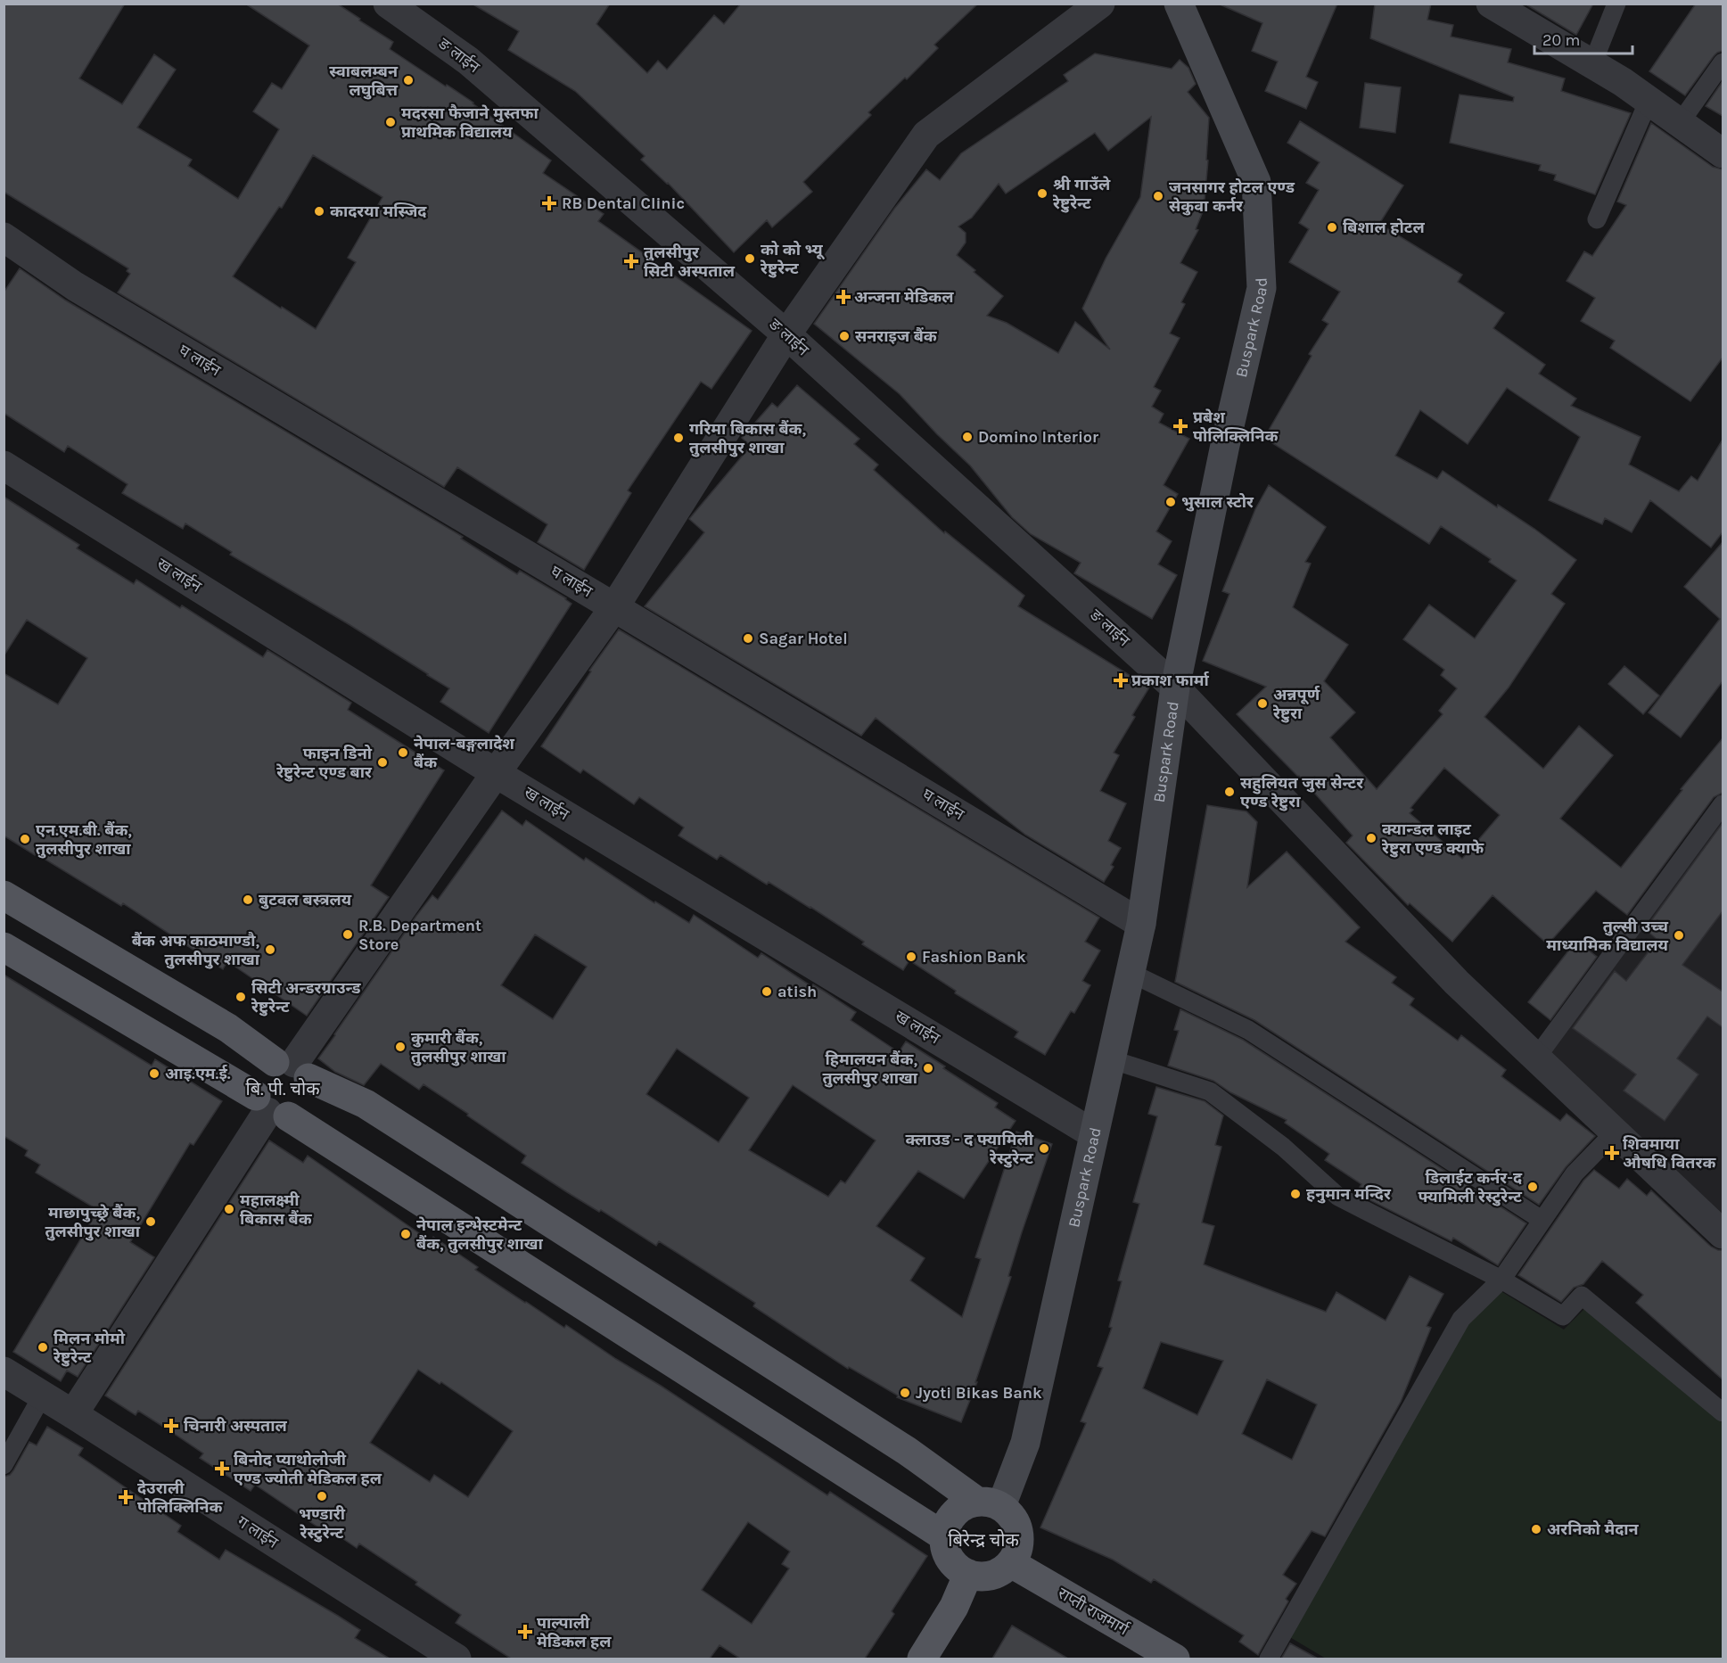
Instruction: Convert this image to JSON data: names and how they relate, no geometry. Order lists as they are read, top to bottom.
{
  "streets": {
    "main road": ["Buspark Road", "राप्ती राजमार्ग"],
    "street": [
      "ङ लाईन",
      "घ लाईन",
      "ख लाईन",
      "ग लाईन"
    ]
  },
  "crossings": [
    ["ङ लाईन", "Buspark Road"],
    ["Buspark Road", "घ लाईन"],
    ["Buspark Road", "ख लाईन"],
    ["Buspark Road", "राप्ती राजमार्ग"]
  ],
  "districts": ["बि. पी. चोक", "बिरेन्द्र चोक"],
  "places": {
    "other": [
      "स्वाबलम्बन लघुबित्त",
      "मदरसा फैजाने मुस्तफा प्राथमिक विद्यालय",
      "श्री गाउँले रेष्टुरेन्ट",
      "जनसागर होटल एण्ड सेकुवा कर्नर",
      "कादरया मस्जिद",
      "बिशाल होटल",
      "को को भ्यू रेष्टुरेन्ट",
      "सनराइज बैंक",
      "Domino Interior",
      "गरिमा बिकास बैंक, तुलसीपुर शाखा",
      "भुसाल स्टोर",
      "Sagar Hotel",
      "अन्नपूर्ण रेष्टुरा",
      "नेपाल-बङ्गलादेश बैंक",
      "फाइन डिनो रेष्टुरेन्ट एण्ड बार",
      "सहुलियत जुस सेन्टर एण्ड रेष्टुरा",
      "क्यान्डल लाइट रेष्टुरा एण्ड क्याफे",
      "एन.एम.बी. बैंक, तुलसीपुर शाखा",
      "बुटवल बस्त्रलय",
      "R.B. Department Store",
      "तुल्सी ‍‍उच्च माध्यामिक विद्यालय",
      "बैंक अफ काठमाण्डौ, तुलसीपुर शाखा",
      "Fashion Bank",
      "atish",
      "सिटी अन्डरग्राउन्ड रेष्टुरेन्ट",
      "कुमारी बैंक, तुलसीपुर शाखा",
      "हिमालयन बैंक, तुलसीपुर शाखा",
      "आइ.एम.ई.",
      "क्लाउड - द फ्यामिली रेस्टुरेन्ट",
      "डिलाईट कर्नर-द फ्यामिली रेस्टुरेन्ट",
      "हनुमान मन्दिर",
      "महालक्ष्मी बिकास बैंक",
      "माछापुच्छ्रे बैंक, तुलसीपुर शाखा",
      "नेपाल इन्भेस्टमेन्ट बैंक, तुलसीपुर शाखा",
      "मिलन मोमो रेष्टुरेन्ट",
      "Jyoti Bikas Bank",
      "भण्डारी रेस्टुरेन्ट",
      "अरनिको मैदान"
    ],
    "health": [
      "RB Dental Clinic",
      "तुलसीपुर सिटी अस्पताल",
      "अन्जना मेडिकल",
      "प्रबेश पोलिक्लिनिक",
      "प्रकाश फार्मा",
      "शिवमाया औषधि वितरक",
      "चिनारी अस्पताल",
      "बिनोद प्याथोलोजी एण्ड ज्योती मेडिकल हल",
      "देउराली पोलिक्लिनिक",
      "पाल्पाली मेडिकल हल"
    ]
  },
  "scale_bar": "20 m"
}
